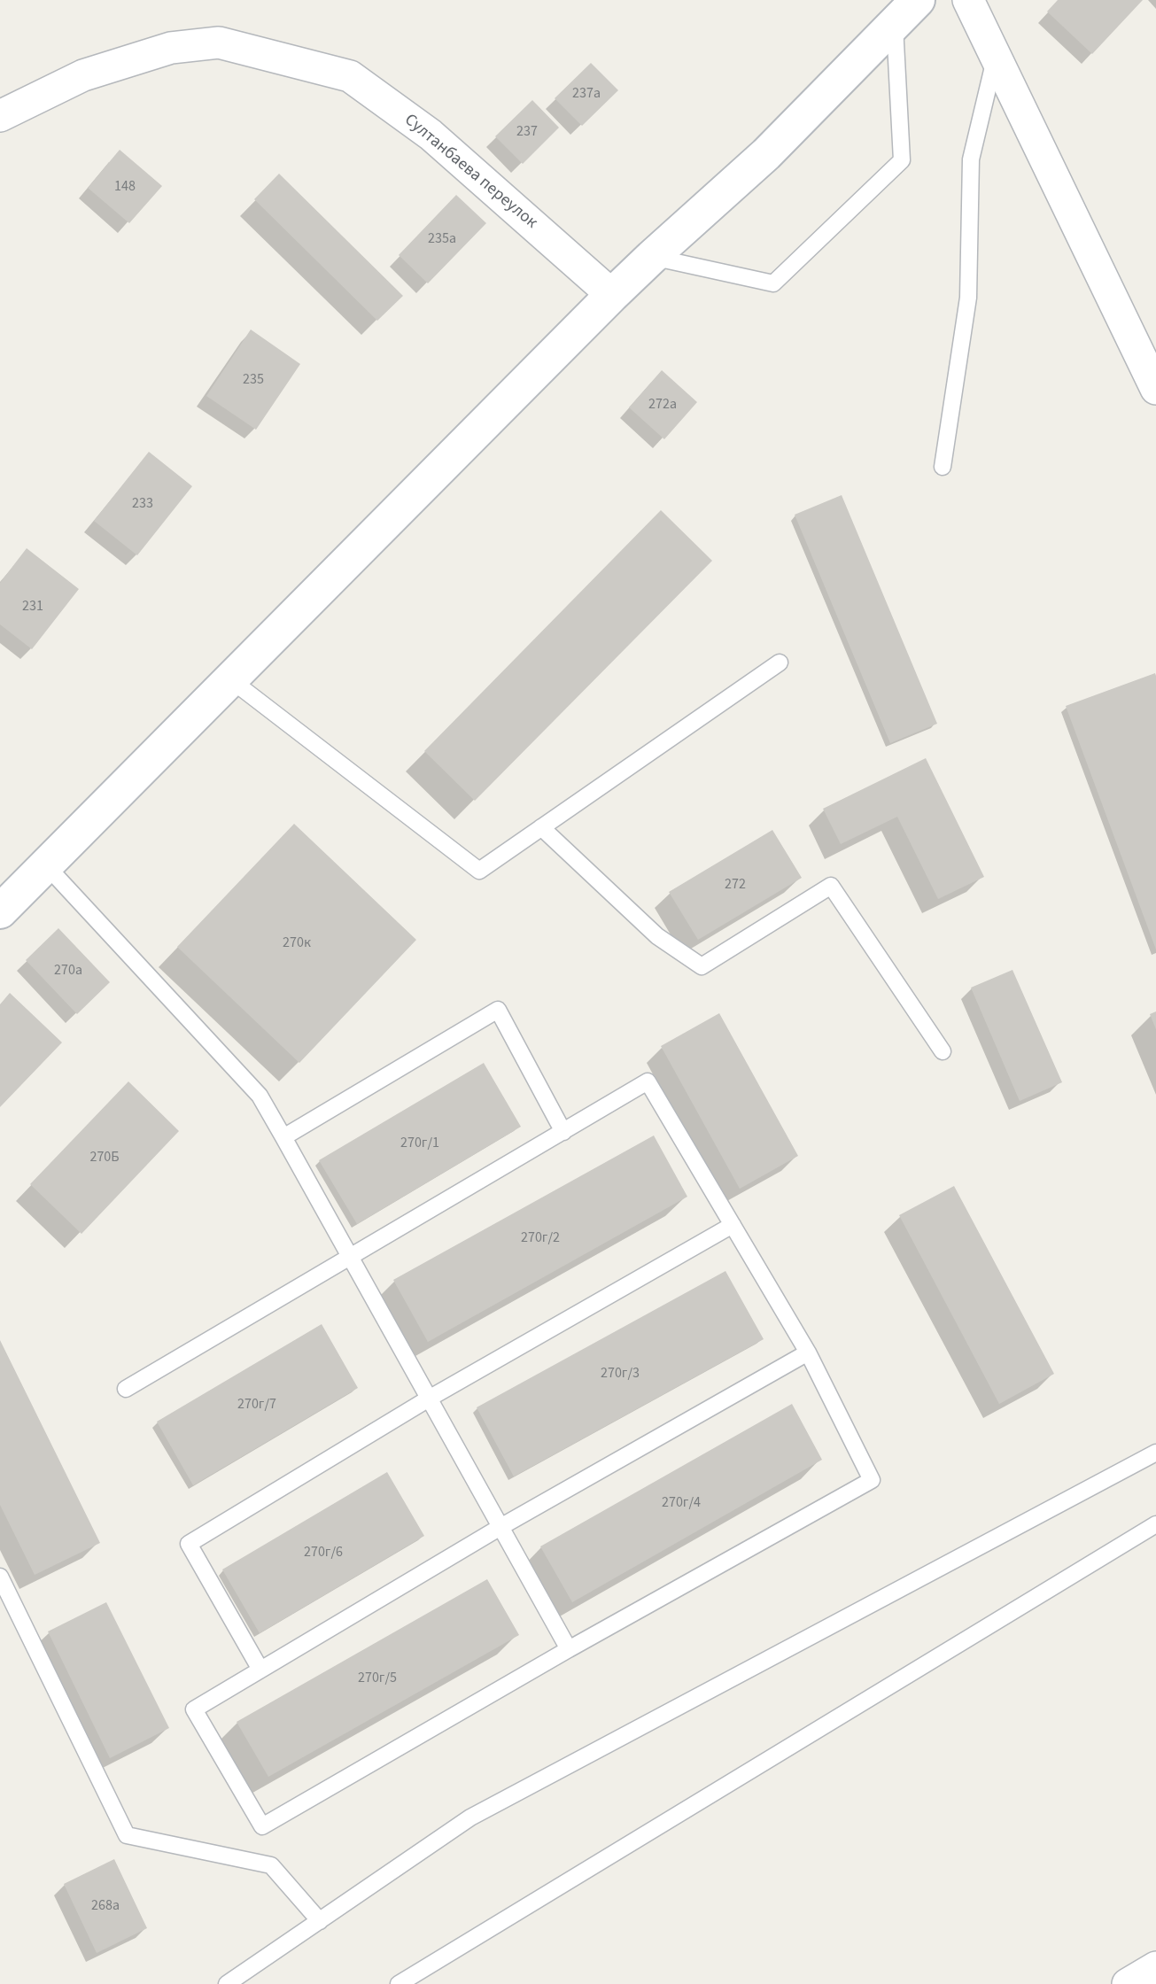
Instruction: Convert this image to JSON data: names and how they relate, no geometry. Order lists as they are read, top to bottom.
{
  "streets": {
    "street": ["Султанбаева переулок"]
  },
  "house_numbers": [
    "237а",
    "237",
    "148",
    "235а",
    "235",
    "272а",
    "233",
    "231",
    "272",
    "270к",
    "270а",
    "270г/1",
    "270Б",
    "270г/2",
    "270г/3",
    "270г/7",
    "270г/4",
    "270г/6",
    "270г/5",
    "268а"
  ]
}
